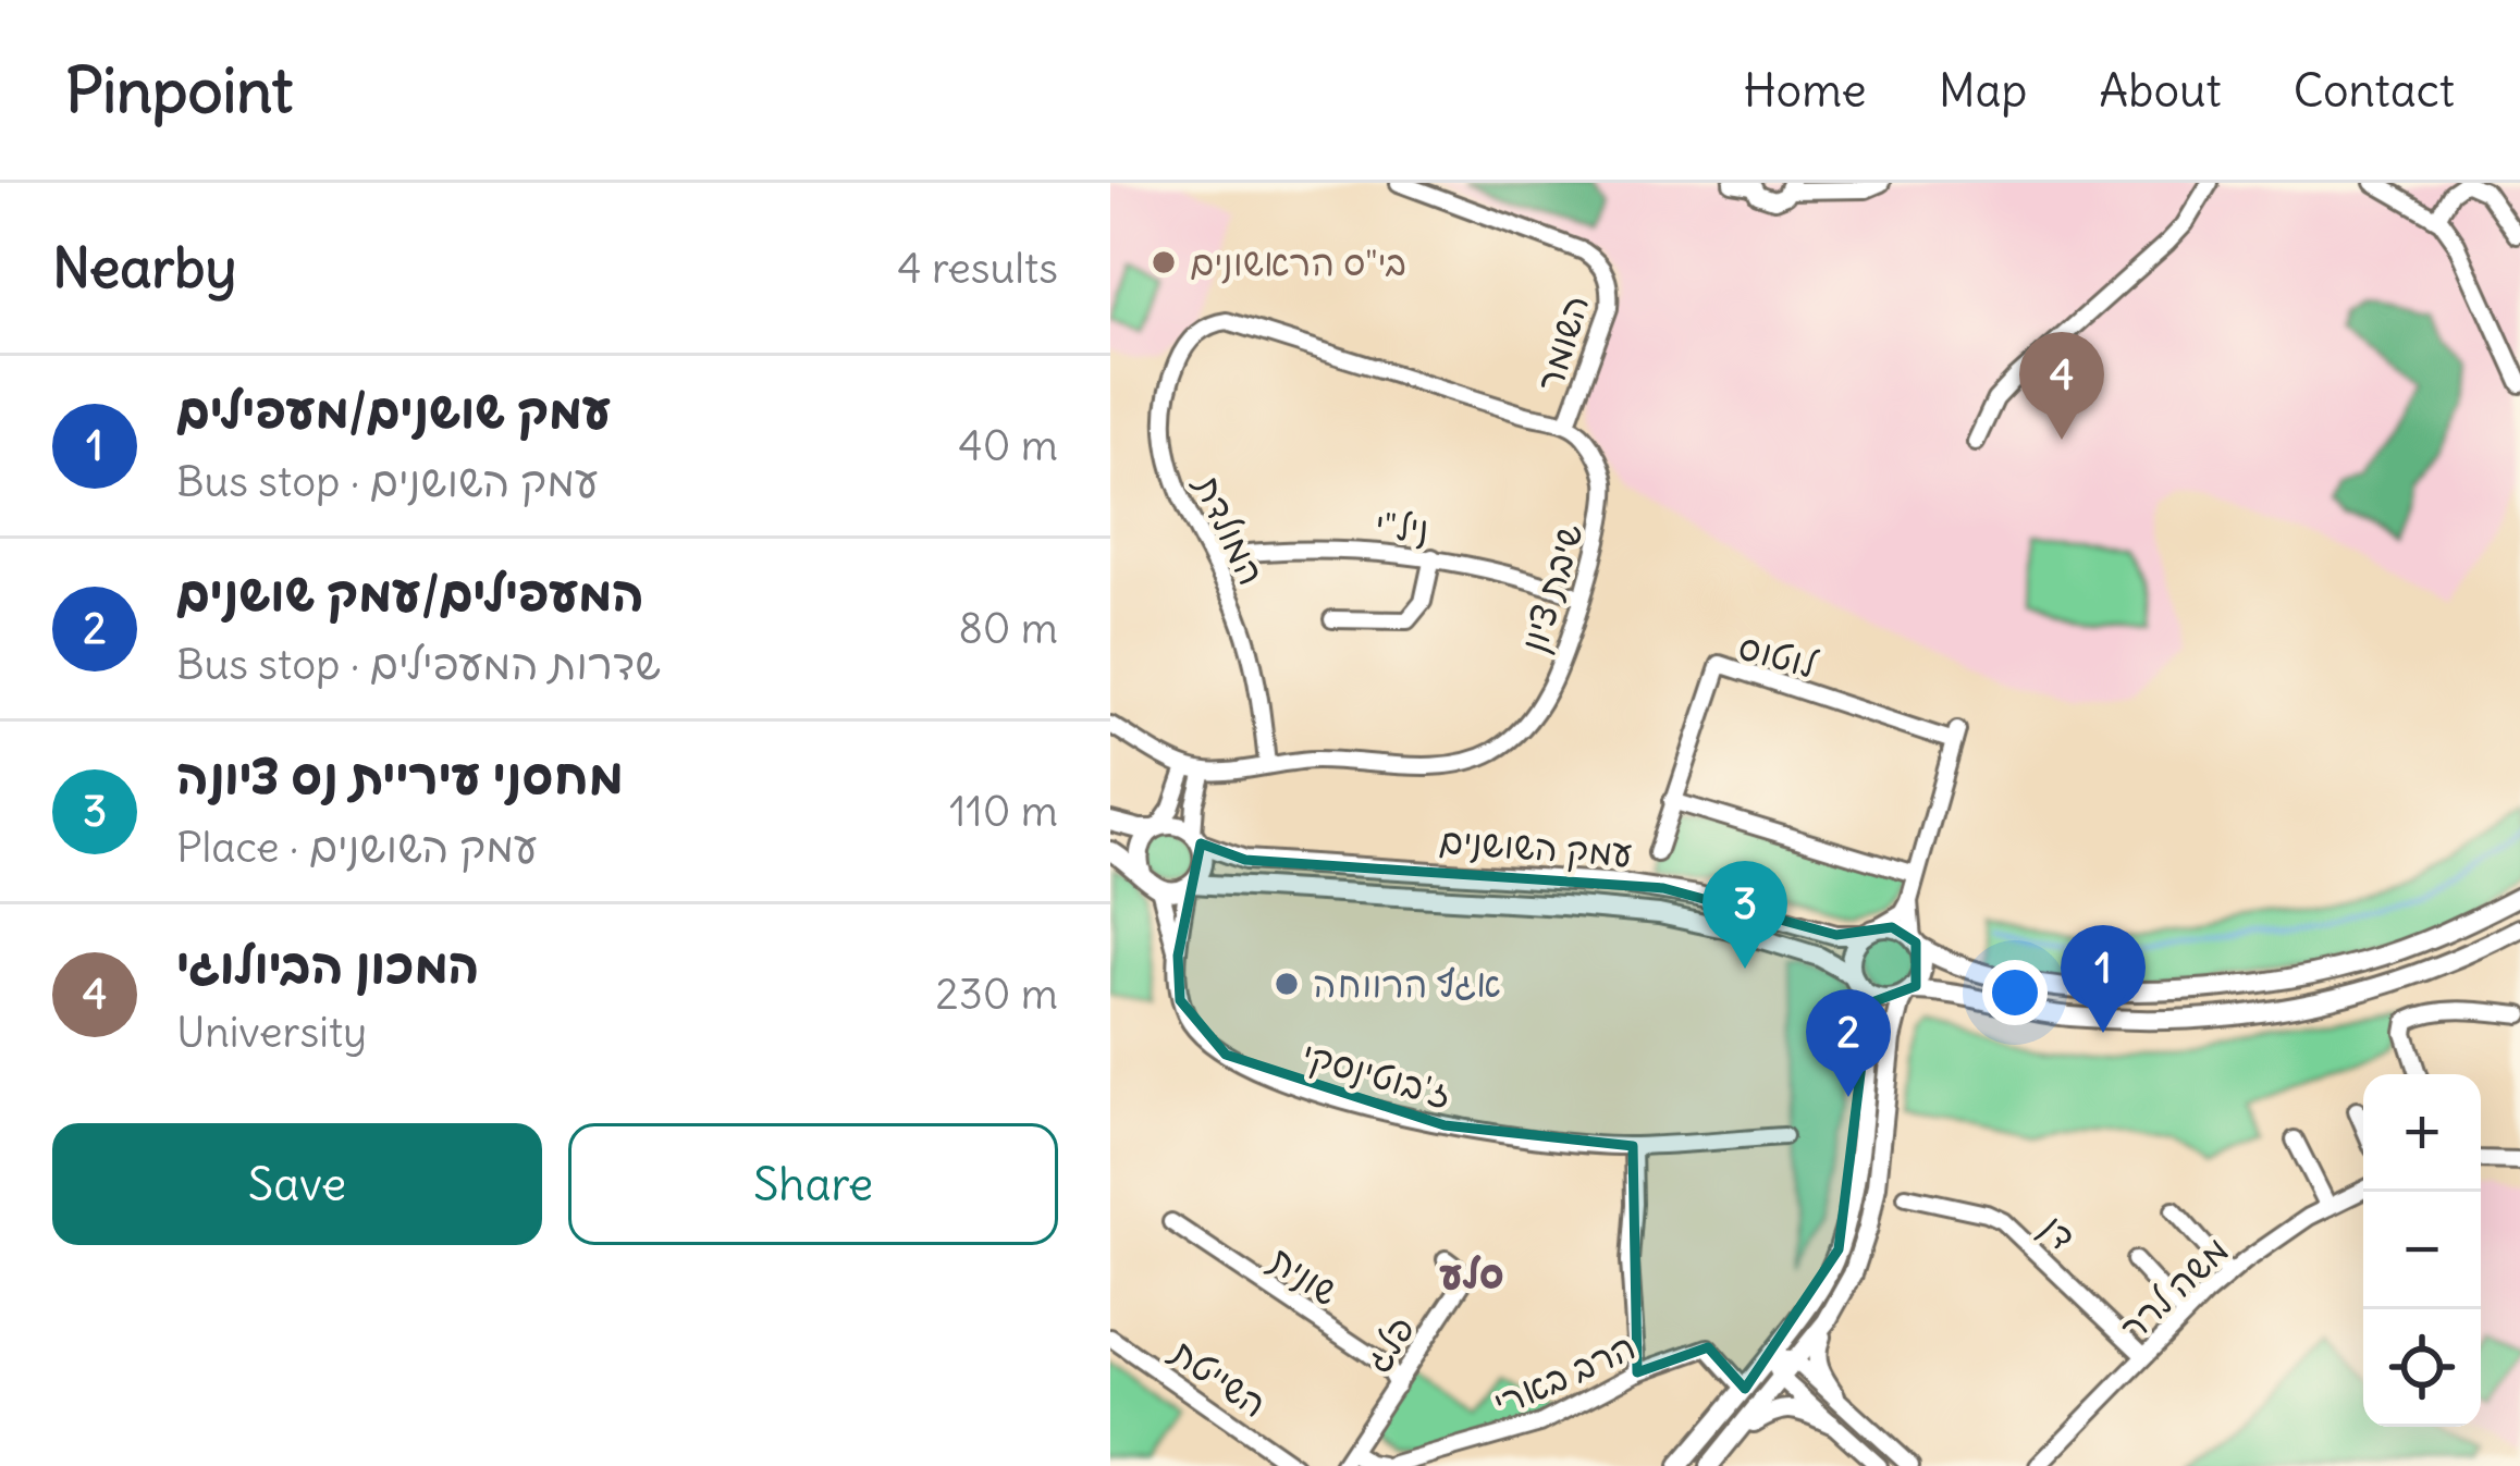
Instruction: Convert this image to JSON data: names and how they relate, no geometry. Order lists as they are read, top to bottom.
{
  "streets": {
    "street": [
      "השומר",
      "ניל\"י",
      "המולדת",
      "שיבת ציון",
      "לוטוס",
      "עמק השושנים",
      "ז'בוטינסקי",
      "דן",
      "שונית",
      "משה לרר",
      "פלג",
      "הרב בארי",
      "השייטת"
    ]
  },
  "crossings": [
    ["השומר", "המולדת"],
    ["השומר", "שיבת ציון"],
    ["ניל\"י", "המולדת"],
    ["ניל\"י", "שיבת ציון"],
    ["המולדת", "שיבת ציון"],
    ["עמק השושנים", "ז'בוטינסקי"],
    ["דן", "משה לרר"],
    ["שונית", "פלג"],
    ["פלג", "הרב בארי"]
  ],
  "districts": ["סלע"],
  "places": ["בי\"ס הראשונים", "אגף הרווחה"],
  "page": {
    "header": "Pinpoint",
    "nav": [
      "Home",
      "Map",
      "About",
      "Contact"
    ],
    "heading": ["Nearby", "4 results"],
    "pins": [
      "4",
      "3",
      "1",
      "2"
    ],
    "list": [
      {
        "mark": "1",
        "name": "עמק שושנים/מעפילים",
        "note": "Bus stop · עמק השושנים",
        "value": "40 m"
      },
      {
        "mark": "2",
        "name": "המעפילים/עמק שושנים",
        "note": "Bus stop · שדרות המעפילים",
        "value": "80 m"
      },
      {
        "mark": "3",
        "name": "מחסני עיריית נס ציונה",
        "note": "Place · עמק השושנים",
        "value": "110 m"
      },
      {
        "mark": "4",
        "name": "המכון הביולוגי",
        "note": "University",
        "value": "230 m"
      }
    ],
    "map_buttons": ["+", "−"],
    "buttons": ["Save", "Share"]
  }
}
